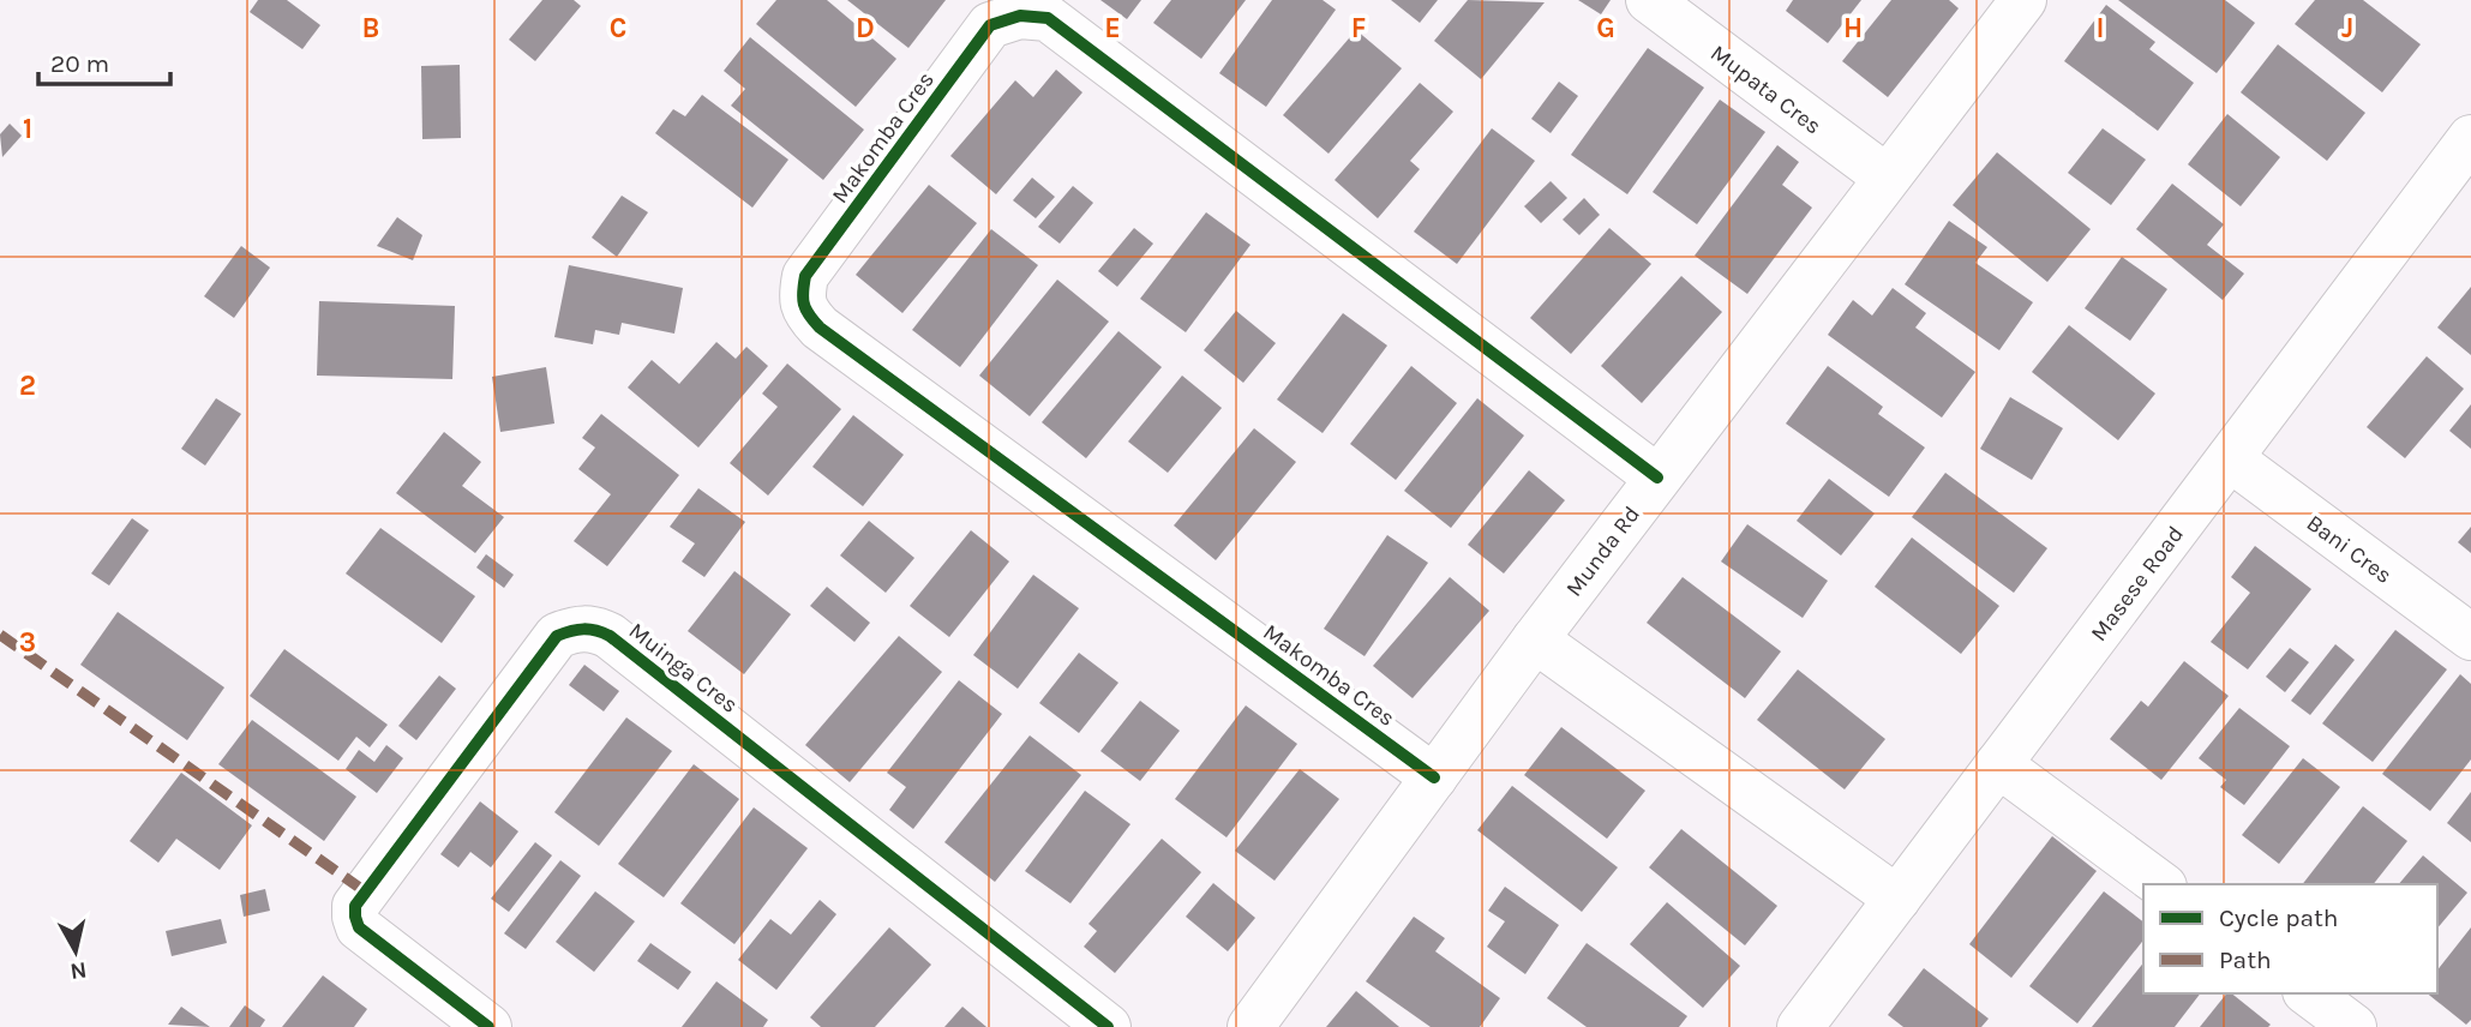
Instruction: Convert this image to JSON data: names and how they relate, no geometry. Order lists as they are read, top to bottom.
{
  "streets": {
    "street": [
      "Mupata Cres",
      "Makomba Cres",
      "Bani Cres",
      "Munda Rd",
      "Masese Road",
      "Muinga Cres"
    ]
  },
  "crossings": [
    ["Mupata Cres", "Munda Rd"],
    ["Makomba Cres", "Munda Rd"],
    ["Bani Cres", "Masese Road"]
  ],
  "legend": ["Cycle path", "Path"],
  "scale_bar": "20 m",
  "north": "bottom",
  "grid": {
    "columns": [
      "B",
      "C",
      "D",
      "E",
      "F",
      "G",
      "H",
      "I",
      "J"
    ],
    "rows": ["1", "2", "3"]
  }
}
